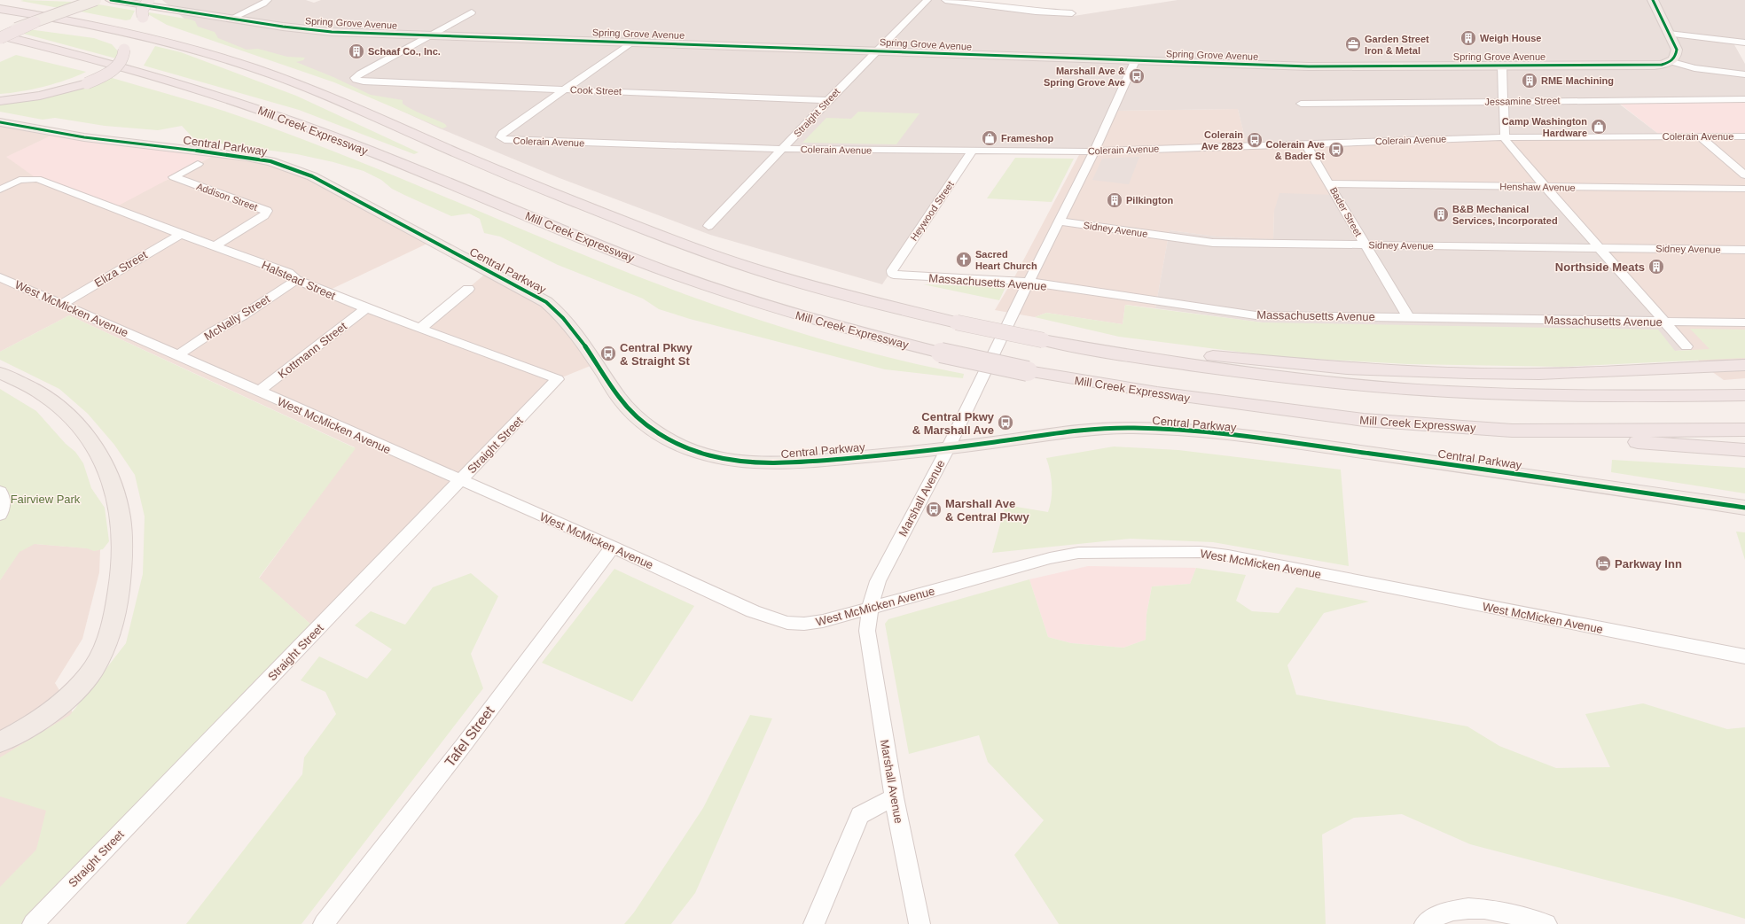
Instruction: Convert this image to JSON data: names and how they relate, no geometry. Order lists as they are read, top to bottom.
{
  "streets": {
    "highway": ["Mill Creek Expressway"],
    "main road": ["Spring Grove Avenue", "Central Parkway"],
    "street": [
      "Cook Street",
      "Jessamine Street",
      "Straight Street",
      "Colerain Avenue",
      "Henshaw Avenue",
      "Addison Street",
      "Heywood Street",
      "Bader Street",
      "Sidney Avenue",
      "Eliza Street",
      "Halstead Street",
      "Massachusetts Avenue",
      "West McMicken Avenue",
      "McNally Street",
      "Kottmann Street",
      "Marshall Avenue",
      "Tafel Street"
    ]
  },
  "crossings": [
    ["Spring Grove Avenue", "Cook Street"],
    ["Spring Grove Avenue", "Straight Street"],
    ["Spring Grove Avenue", "Marshall Avenue"],
    ["Cook Street", "Straight Street"],
    ["Cook Street", "Colerain Avenue"],
    ["Straight Street", "Colerain Avenue"],
    ["Straight Street", "Halstead Street"],
    ["Straight Street", "West McMicken Avenue"],
    ["Colerain Avenue", "Heywood Street"],
    ["Colerain Avenue", "Bader Street"],
    ["Colerain Avenue", "Marshall Avenue"],
    ["Central Parkway", "Marshall Avenue"],
    ["Henshaw Avenue", "Bader Street"],
    ["Addison Street", "Halstead Street"],
    ["Heywood Street", "Massachusetts Avenue"],
    ["Bader Street", "Sidney Avenue"],
    ["Bader Street", "Massachusetts Avenue"],
    ["Sidney Avenue", "Marshall Avenue"],
    ["Eliza Street", "Halstead Street"],
    ["Eliza Street", "West McMicken Avenue"],
    ["Halstead Street", "McNally Street"],
    ["Halstead Street", "Kottmann Street"],
    ["Massachusetts Avenue", "Marshall Avenue"],
    ["West McMicken Avenue", "McNally Street"],
    ["West McMicken Avenue", "Kottmann Street"],
    ["West McMicken Avenue", "Marshall Avenue"],
    ["West McMicken Avenue", "Tafel Street"]
  ],
  "parks": ["Fairview Park"],
  "places": {
    "building": [
      "Weigh House",
      "Schaaf Co., Inc.",
      "RME Machining",
      "Pilkington",
      "B&B Mechanical Services, Incorporated",
      "Northside Meats"
    ],
    "office": ["Garden Street Iron & Metal"],
    "bus stop": [
      "Marshall Ave & Spring Grove Ave",
      "Colerain Ave 2823",
      "Colerain Ave & Bader St",
      "Central Pkwy & Straight St",
      "Central Pkwy & Marshall Ave",
      "Marshall Ave & Central Pkwy"
    ],
    "shop": ["Camp Washington Hardware", "Frameshop"],
    "church": ["Sacred Heart Church"],
    "hotel": ["Parkway Inn"]
  }
}
